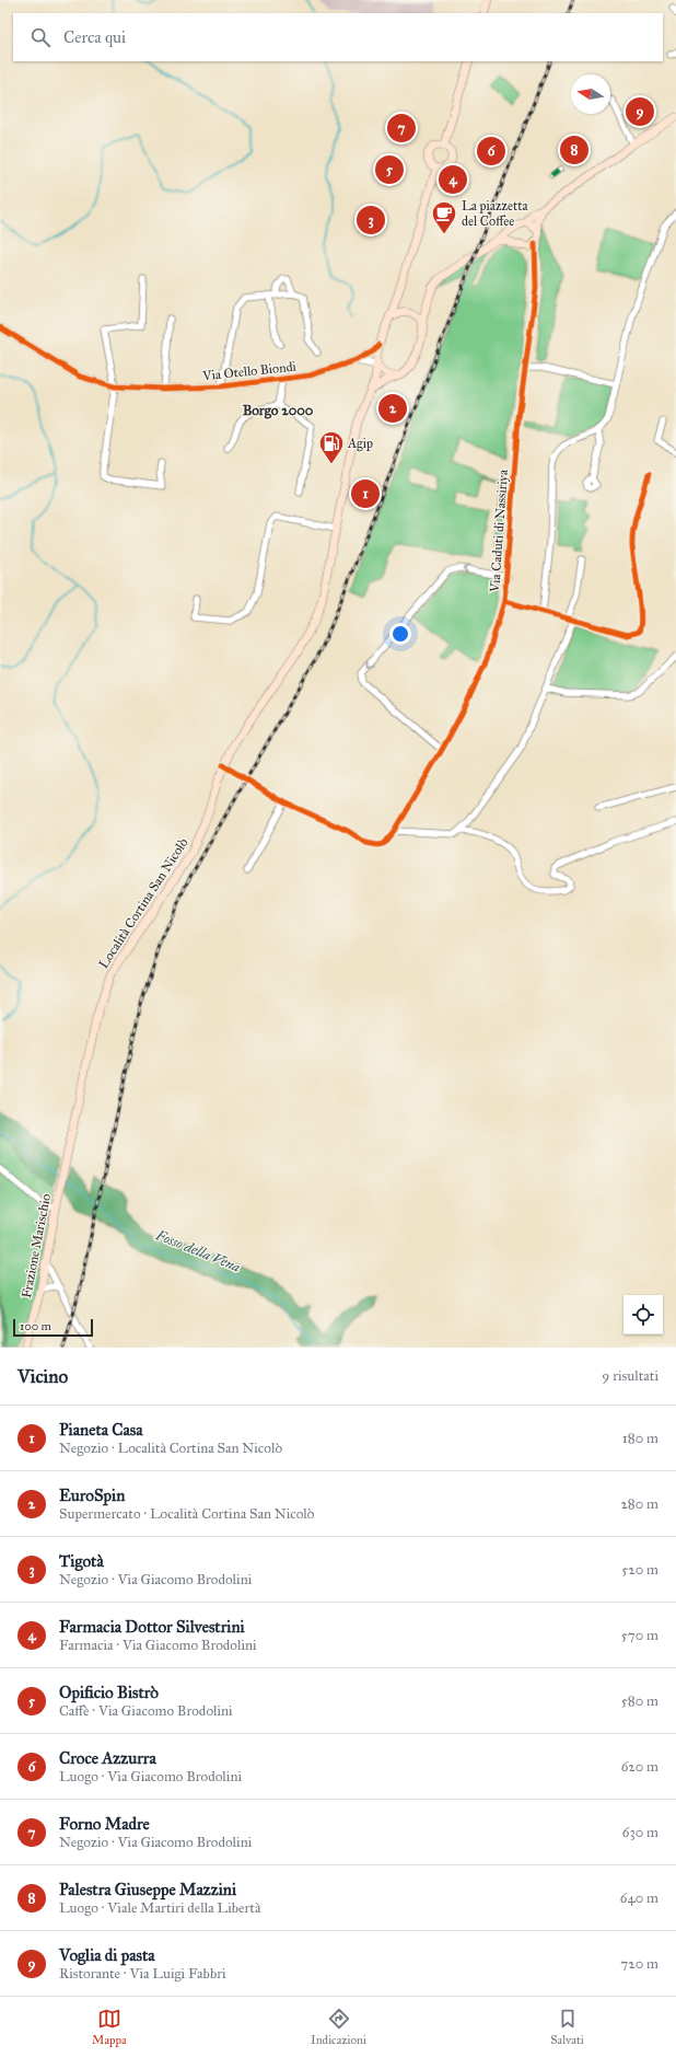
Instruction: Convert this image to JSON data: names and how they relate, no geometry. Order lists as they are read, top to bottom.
{
  "streets": {
    "main road": ["Località Cortina San Nicolò", "Frazione Marischio"],
    "street": ["Via Otello Biondi", "Via Caduti di Nassiriya"]
  },
  "crossings": [
    ["Via Otello Biondi", "Località Cortina San Nicolò"],
    ["Via Caduti di Nassiriya", "Località Cortina San Nicolò"],
    ["Località Cortina San Nicolò", "Frazione Marischio"]
  ],
  "districts": ["Borgo 2000"],
  "water": ["Fosso della Vena"],
  "places": {
    "cafe": ["La piazzetta del Coffee"],
    "fuel station": ["Agip"]
  },
  "scale_bar": "100 m",
  "north": "left",
  "page": {
    "search": "Cerca qui",
    "pins": [
      "9",
      "7",
      "8",
      "6",
      "5",
      "4",
      "3",
      "2",
      "1"
    ],
    "scale": "100 m",
    "heading": ["Vicino", "9 risultati"],
    "list": [
      {
        "mark": "1",
        "name": "Pianeta Casa",
        "note": "Negozio · Località Cortina San Nicolò",
        "value": "180 m"
      },
      {
        "mark": "2",
        "name": "EuroSpin",
        "note": "Supermercato · Località Cortina San Nicolò",
        "value": "280 m"
      },
      {
        "mark": "3",
        "name": "Tigotà",
        "note": "Negozio · Via Giacomo Brodolini",
        "value": "520 m"
      },
      {
        "mark": "4",
        "name": "Farmacia Dottor Silvestrini",
        "note": "Farmacia · Via Giacomo Brodolini",
        "value": "570 m"
      },
      {
        "mark": "5",
        "name": "Opificio Bistrò",
        "note": "Caffè · Via Giacomo Brodolini",
        "value": "580 m"
      },
      {
        "mark": "6",
        "name": "Croce Azzurra",
        "note": "Luogo · Via Giacomo Brodolini",
        "value": "620 m"
      },
      {
        "mark": "7",
        "name": "Forno Madre",
        "note": "Negozio · Via Giacomo Brodolini",
        "value": "630 m"
      },
      {
        "mark": "8",
        "name": "Palestra Giuseppe Mazzini",
        "note": "Luogo · Viale Martiri della Libertà",
        "value": "640 m"
      },
      {
        "mark": "9",
        "name": "Voglia di pasta",
        "note": "Ristorante · Via Luigi Fabbri",
        "value": "720 m"
      }
    ],
    "nav": ["Mappa", "Indicazioni", "Salvati"]
  }
}
